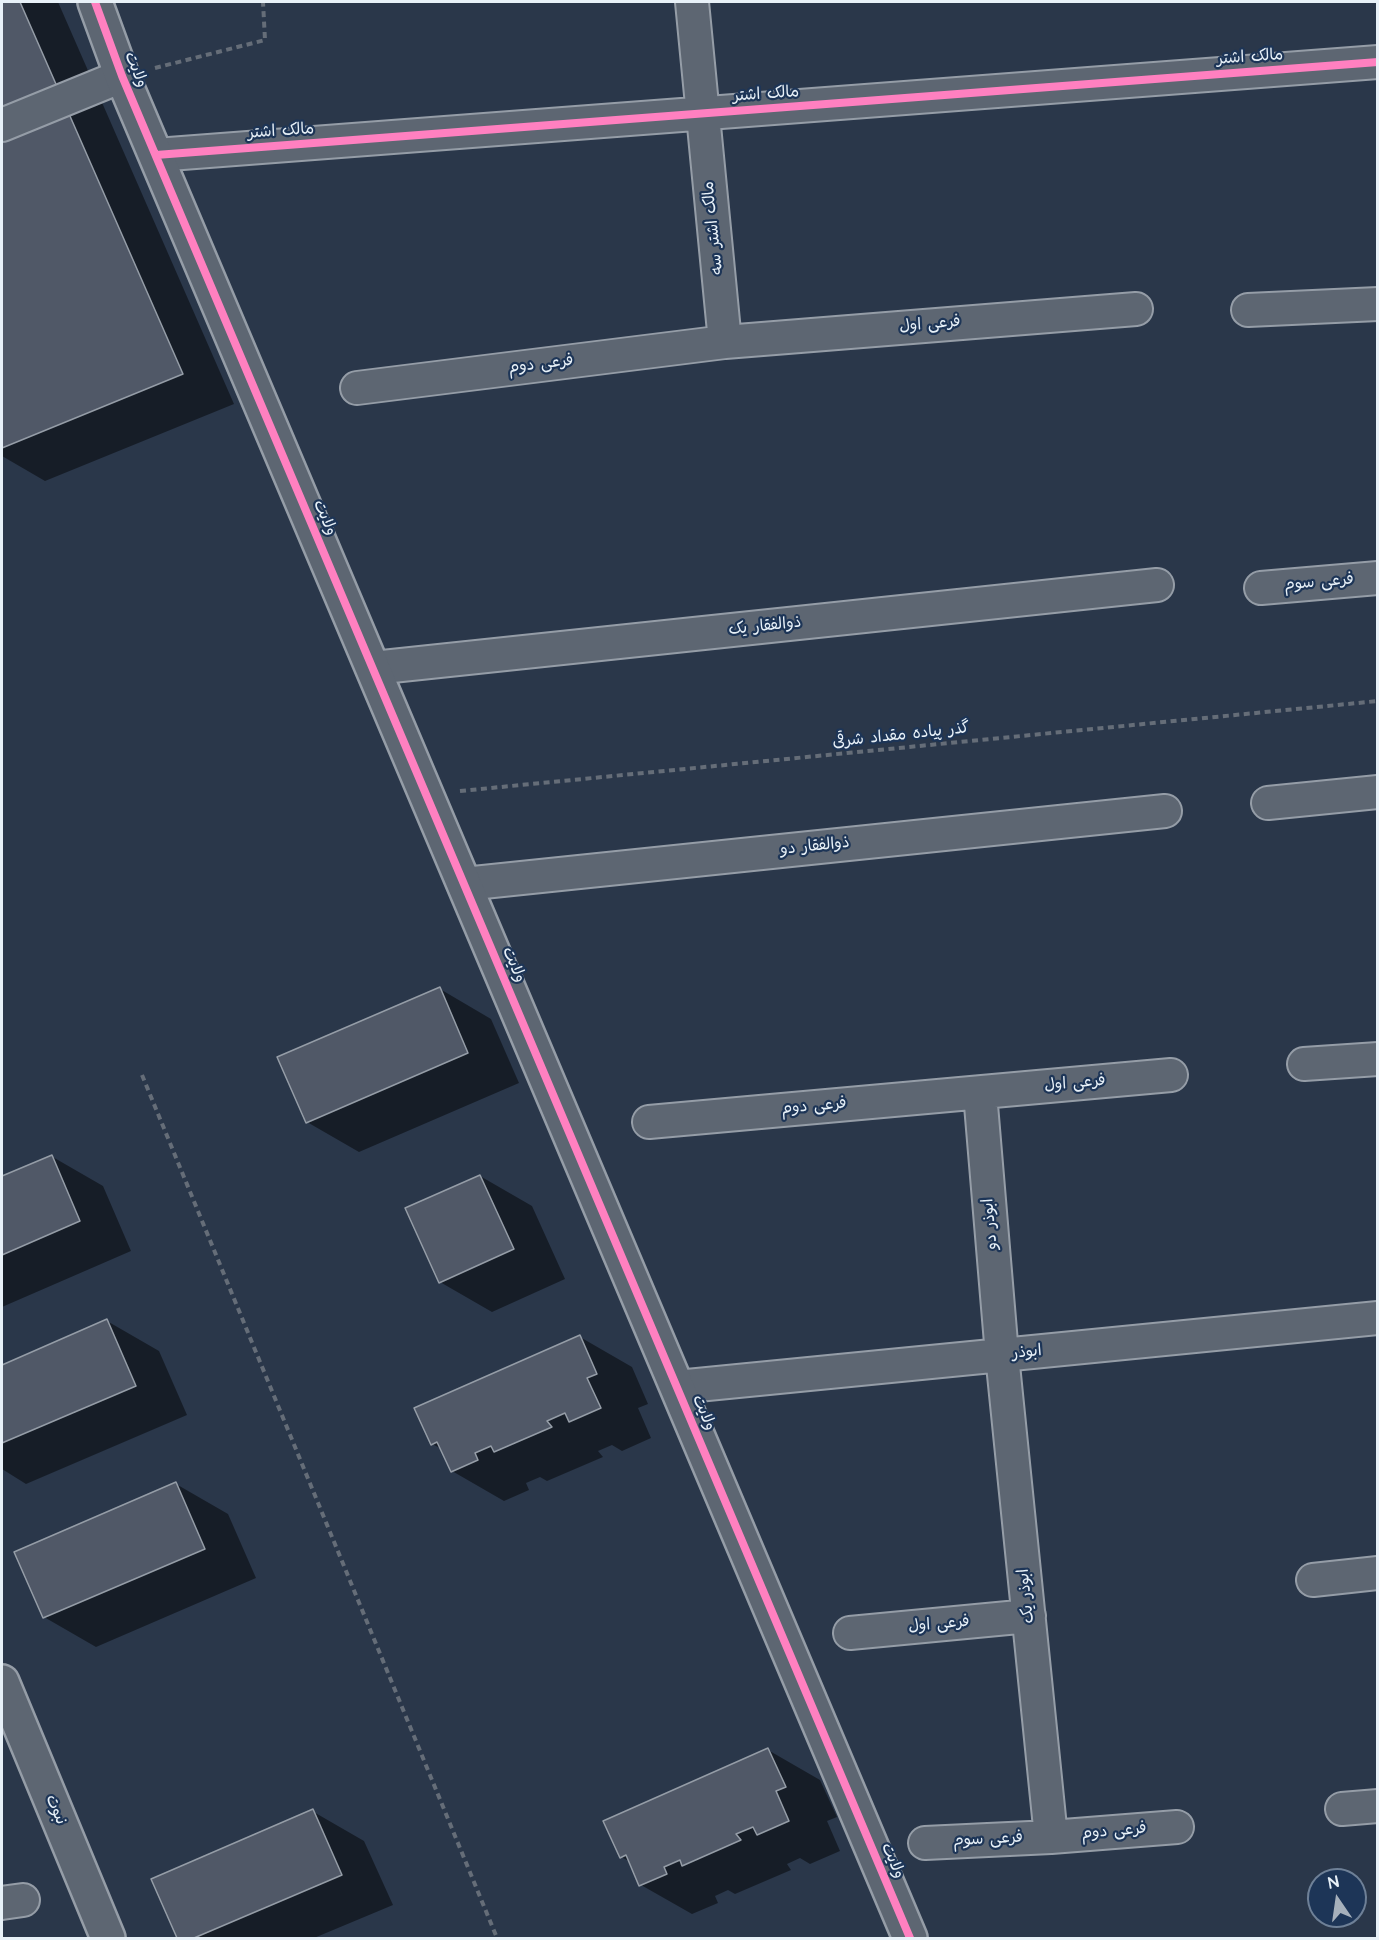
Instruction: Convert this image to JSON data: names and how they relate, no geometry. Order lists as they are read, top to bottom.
{
  "streets": {
    "street": [
      "مالک اشتر",
      "ولایت",
      "مالک اشتر سه",
      "فرعی اول",
      "فرعی دوم",
      "فرعی سوم",
      "ذوالفقار یک",
      "ذوالفقار دو",
      "ابوذر دو",
      "ابوذر",
      "ابوذر یک",
      "نبوت"
    ],
    "path": ["گذر پیاده مقداد شرقی"]
  },
  "crossings": [
    ["مالک اشتر", "ولایت"],
    ["مالک اشتر", "مالک اشتر سه"],
    ["ولایت", "ذوالفقار یک"],
    ["ولایت", "گذر پیاده مقداد شرقی"],
    ["ولایت", "ذوالفقار دو"],
    ["ولایت", "ابوذر"],
    ["مالک اشتر سه", "فرعی اول"],
    ["مالک اشتر سه", "فرعی دوم"],
    ["فرعی اول", "فرعی دوم"],
    ["فرعی اول", "ابوذر دو"],
    ["فرعی اول", "ابوذر یک"],
    ["فرعی دوم", "فرعی سوم"],
    ["فرعی دوم", "ابوذر دو"],
    ["فرعی دوم", "ابوذر یک"],
    ["فرعی سوم", "ابوذر یک"],
    ["ابوذر دو", "ابوذر"],
    ["ابوذر دو", "ابوذر یک"],
    ["ابوذر", "ابوذر یک"]
  ],
  "north": "top"
}
